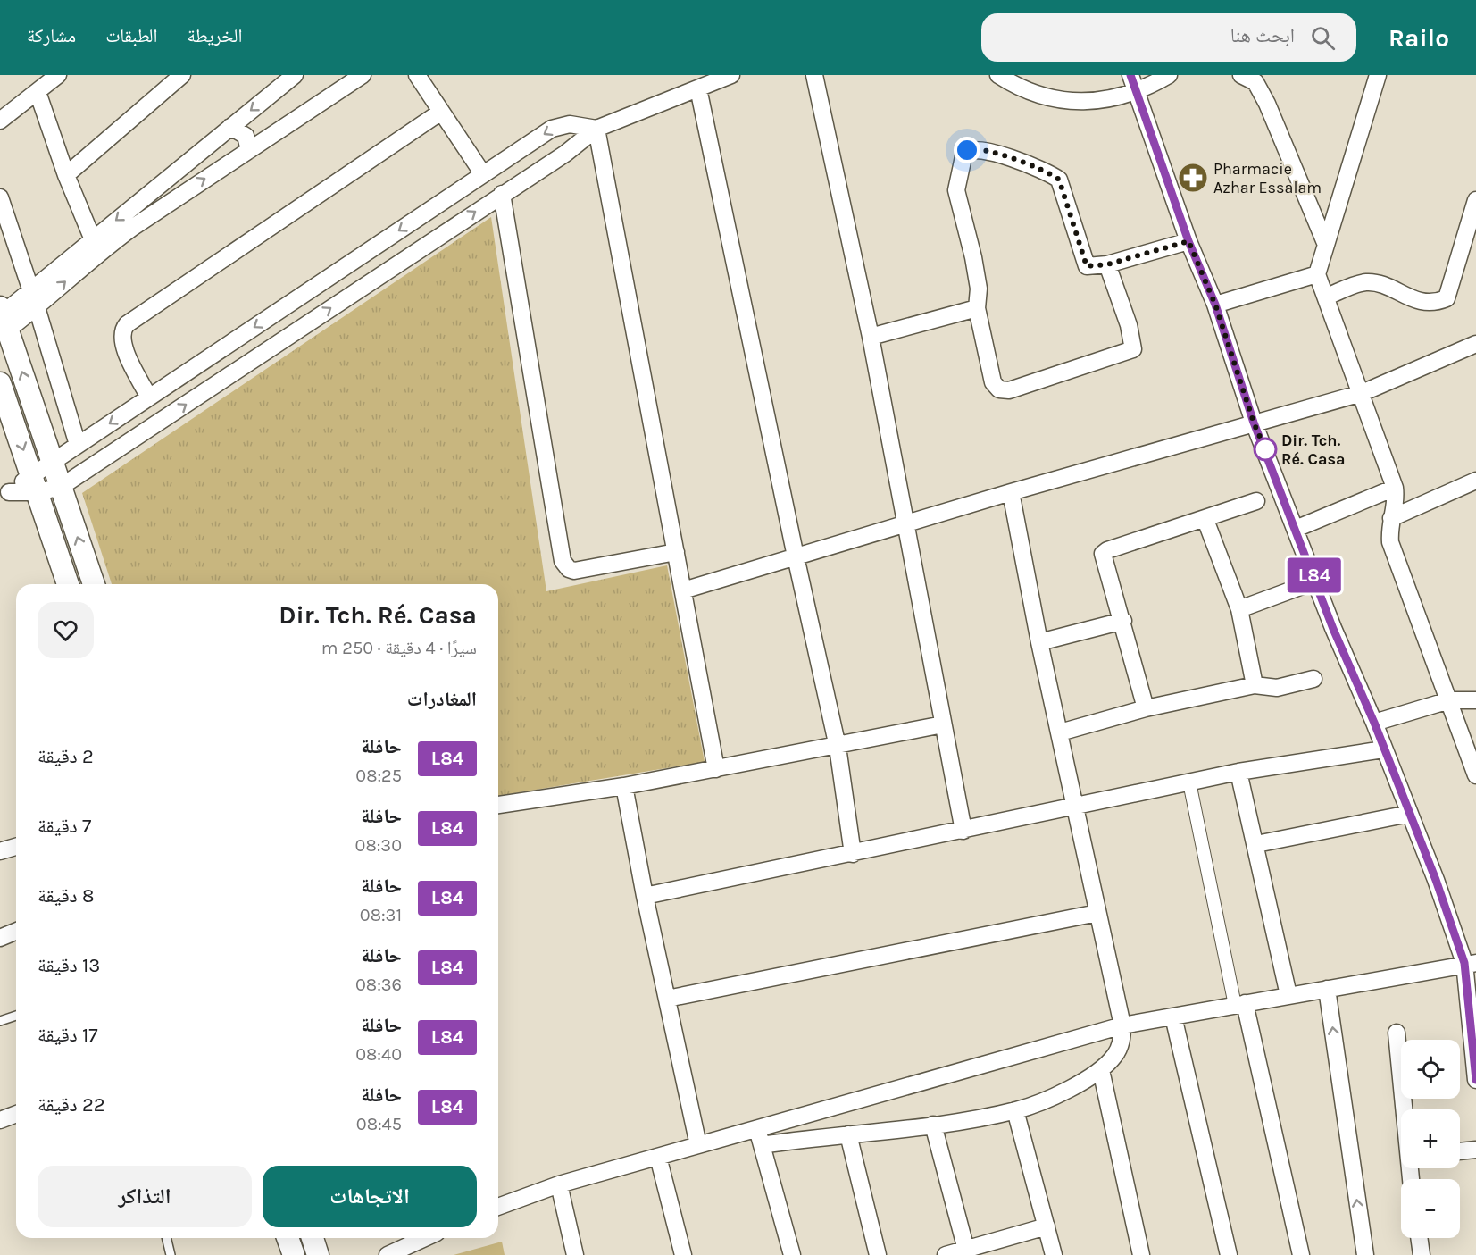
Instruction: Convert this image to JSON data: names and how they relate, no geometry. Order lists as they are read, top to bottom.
{
  "places": {
    "pharmacy": ["Pharmacie Azhar Essalam"],
    "other": ["Dir. Tch. Ré. Casa"]
  },
  "lines": ["bus line L84"],
  "page": {
    "header": "Railo",
    "search": "ابحث هنا",
    "nav": ["الخريطة", "الطبقات", "مشاركة"],
    "on_map": "L84",
    "heading": [
      ["Dir. Tch. Ré. Casa", "سيرًا · 4 دقيقة · 250 m"],
      "المغادرات"
    ],
    "list": [
      {
        "mark": "L84",
        "name": "حافلة",
        "note": "08:25",
        "value": "2 دقيقة"
      },
      {
        "mark": "L84",
        "name": "حافلة",
        "note": "08:30",
        "value": "7 دقيقة"
      },
      {
        "mark": "L84",
        "name": "حافلة",
        "note": "08:31",
        "value": "8 دقيقة"
      },
      {
        "mark": "L84",
        "name": "حافلة",
        "note": "08:36",
        "value": "13 دقيقة"
      },
      {
        "mark": "L84",
        "name": "حافلة",
        "note": "08:40",
        "value": "17 دقيقة"
      },
      {
        "mark": "L84",
        "name": "حافلة",
        "note": "08:45",
        "value": "22 دقيقة"
      }
    ],
    "map_buttons": ["+", "−"],
    "buttons": ["الاتجاهات", "التذاكر"]
  }
}
